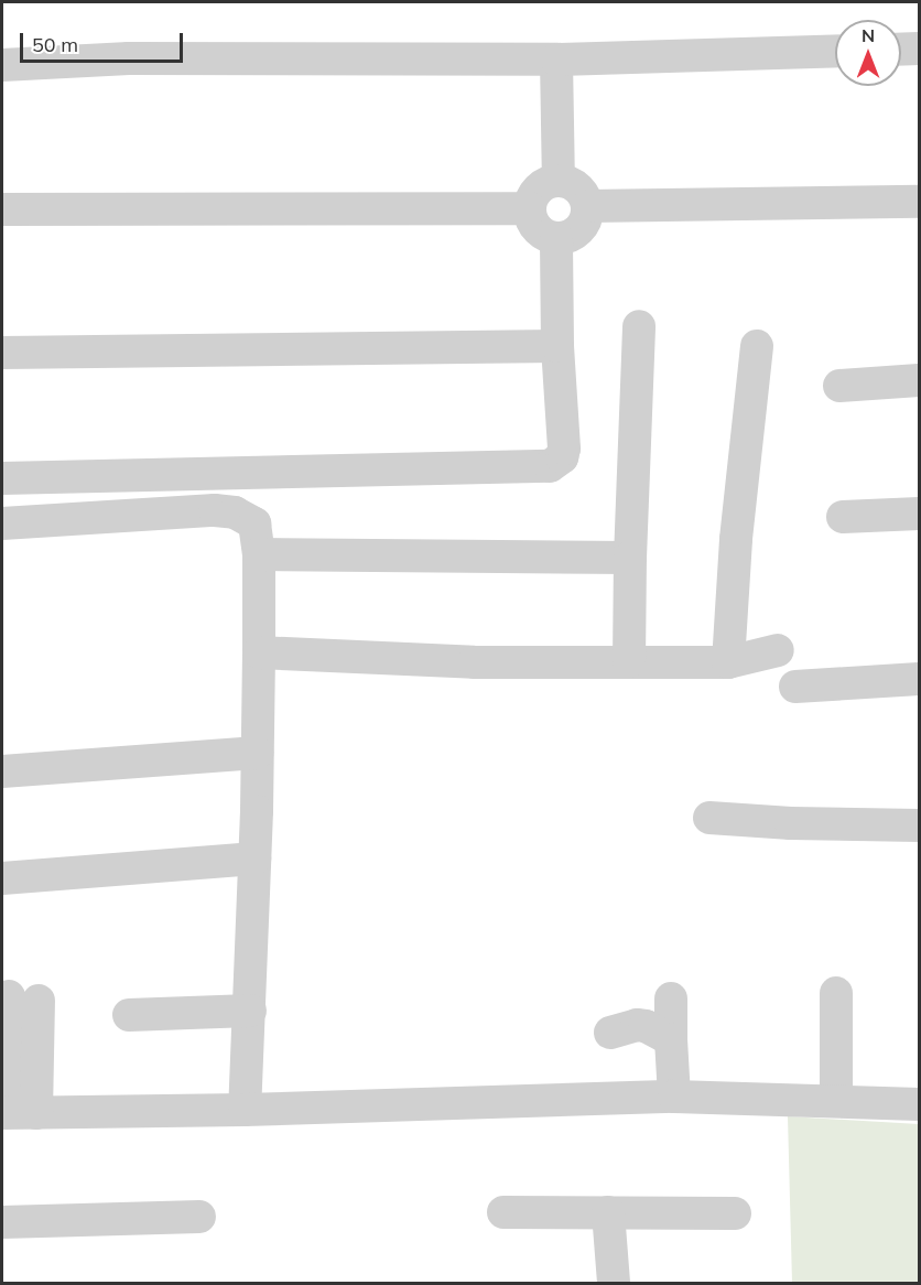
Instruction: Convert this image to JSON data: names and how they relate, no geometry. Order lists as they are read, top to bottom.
{
  "scale_bar": "50 m",
  "north": "top"
}
